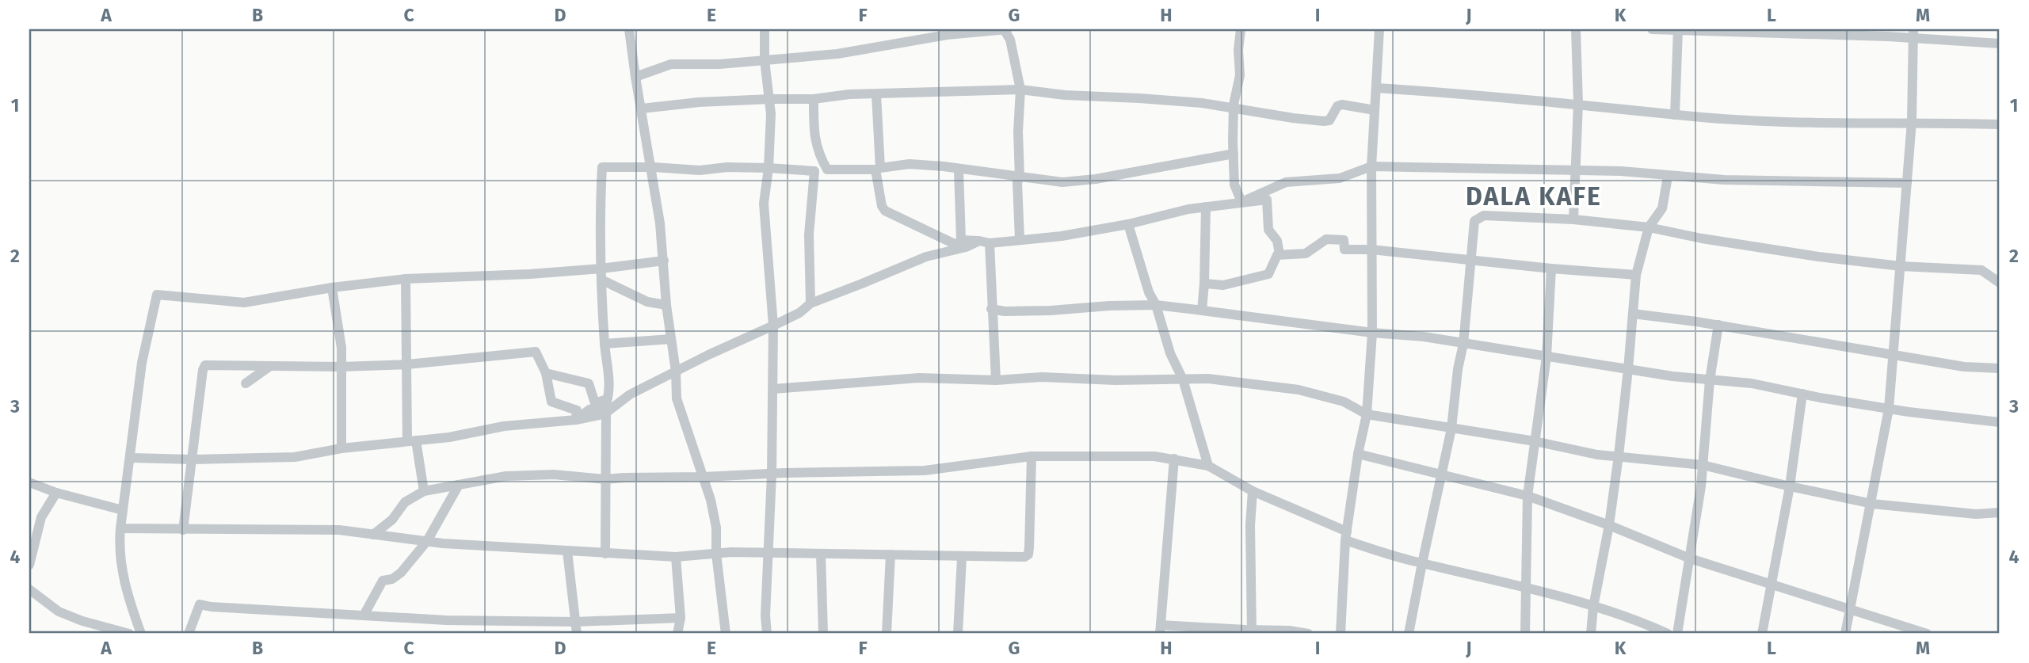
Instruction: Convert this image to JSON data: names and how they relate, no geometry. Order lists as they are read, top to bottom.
{
  "districts": ["DALA KAFE"],
  "grid": {
    "columns": [
      "A",
      "B",
      "C",
      "D",
      "E",
      "F",
      "G",
      "H",
      "I",
      "J",
      "K",
      "L",
      "M"
    ],
    "rows": [
      "1",
      "2",
      "3",
      "4"
    ]
  }
}
